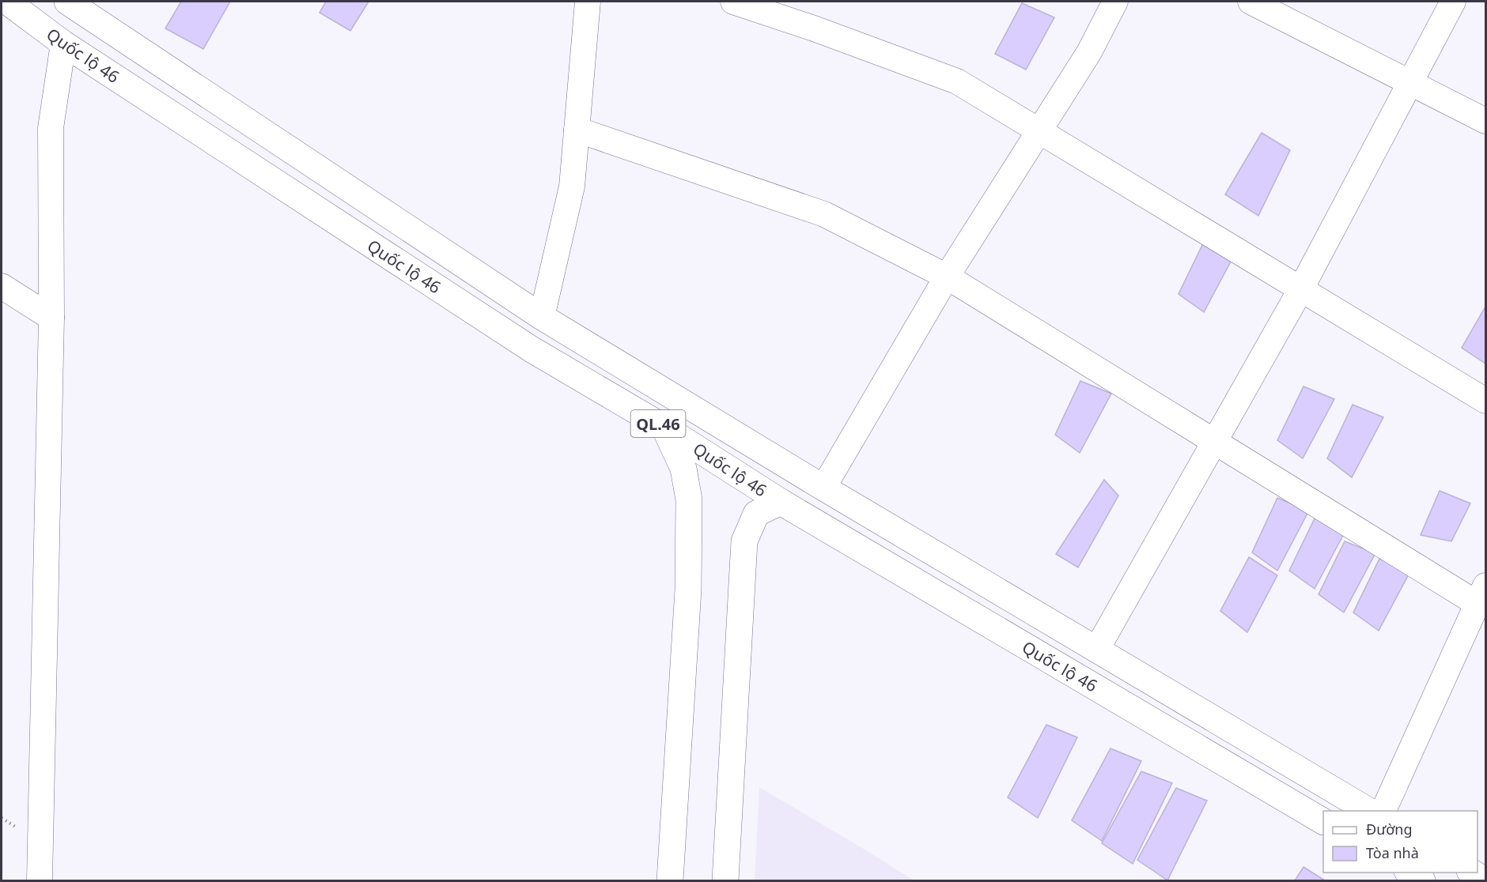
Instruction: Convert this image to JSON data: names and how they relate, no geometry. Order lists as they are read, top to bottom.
{
  "streets": {
    "main road": ["Quốc lộ 46", "QL.46"]
  },
  "legend": ["Đường", "Tòa nhà"]
}
